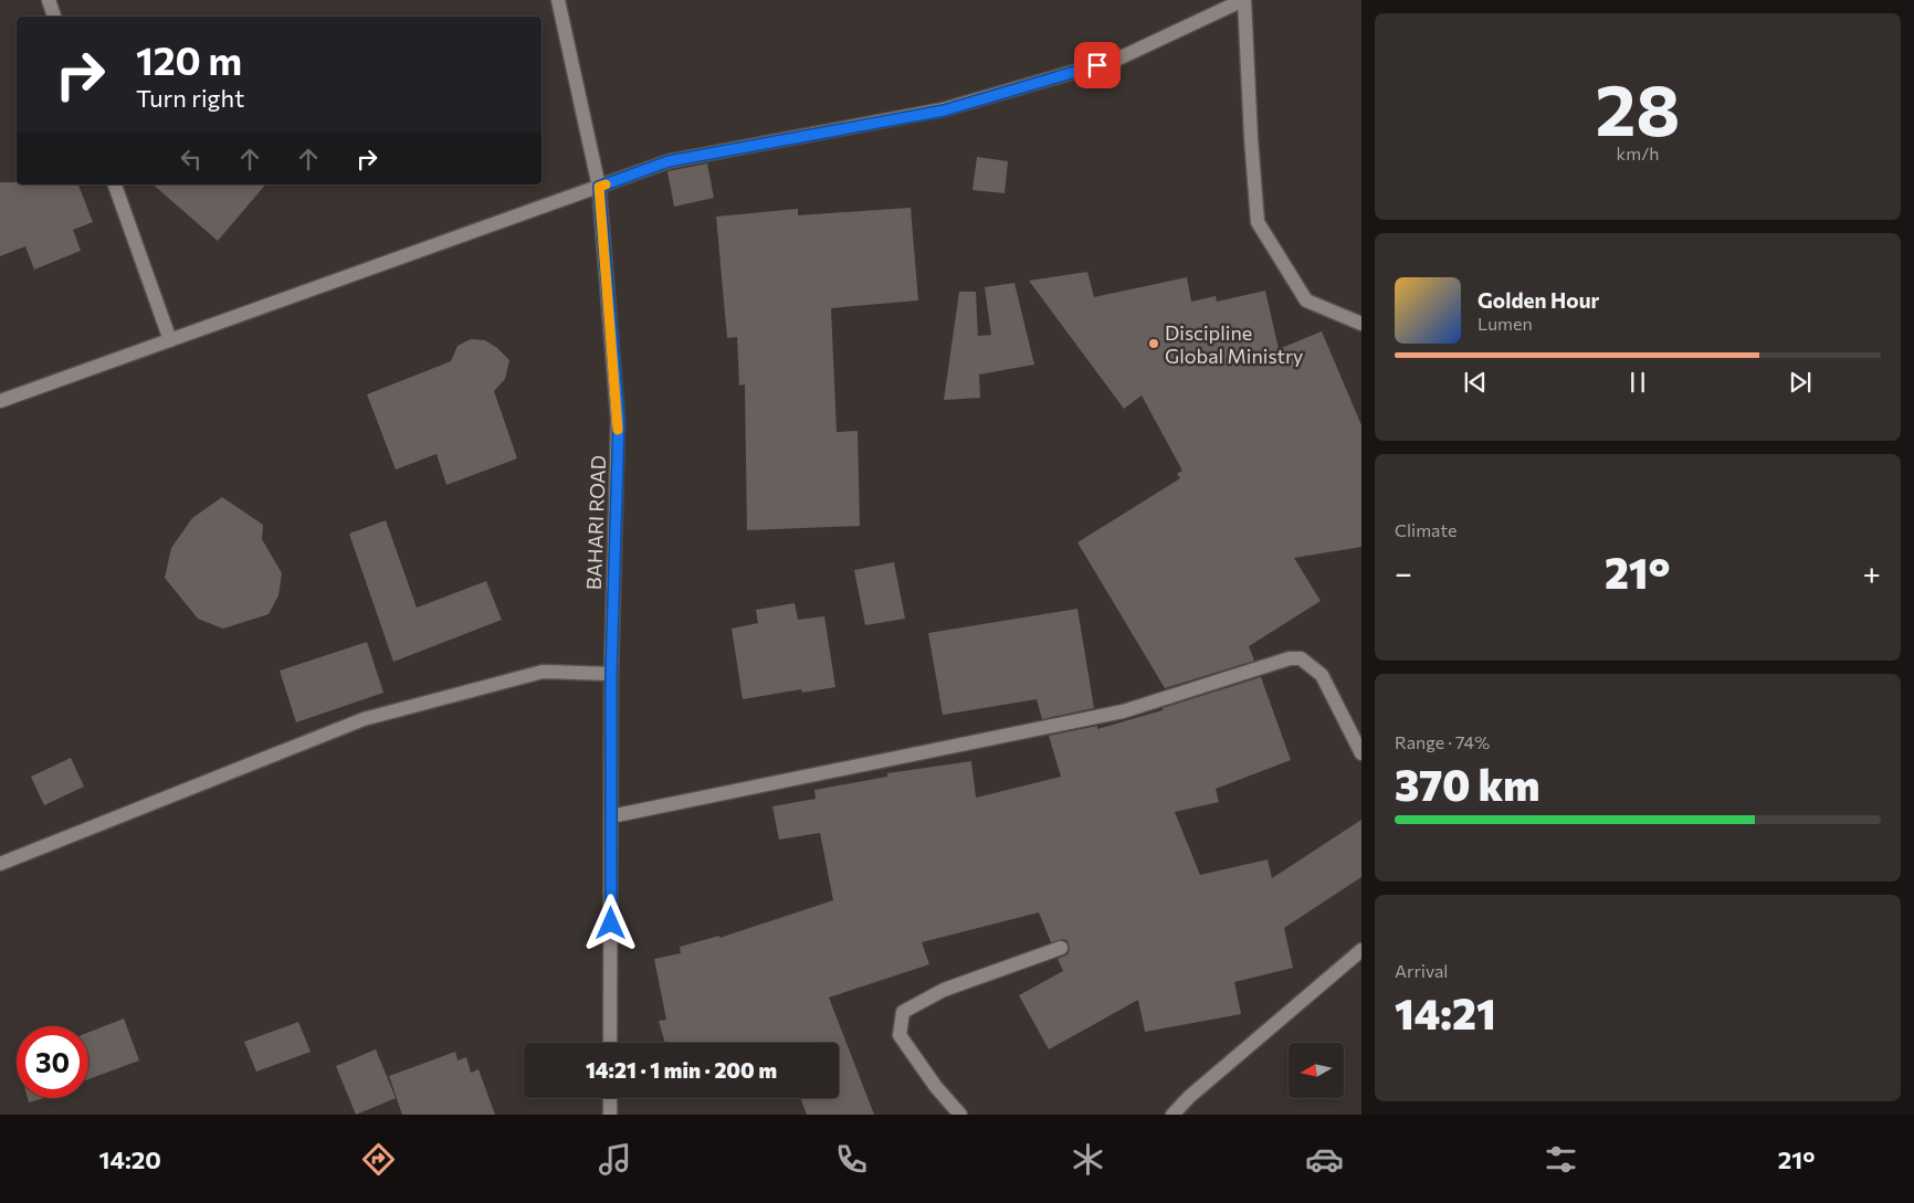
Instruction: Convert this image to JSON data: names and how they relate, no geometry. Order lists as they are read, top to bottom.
{
  "streets": {
    "street": ["BAHARI ROAD"]
  },
  "places": ["Discipline Global Ministry"],
  "north": "left",
  "page": {
    "tile": [
      ["28", "km/h"],
      "Climate",
      ["Range · 74%", "370 km"],
      ["Arrival", "14:21"]
    ],
    "turn": ["120 m", "Turn right"],
    "song": ["Golden Hour", "Lumen"],
    "heat": ["−", "21°", "+"],
    "limit": "30",
    "trip": "14:21 · 1 min · 200 m",
    "tabs": ["14:20", "21°"]
  }
}
